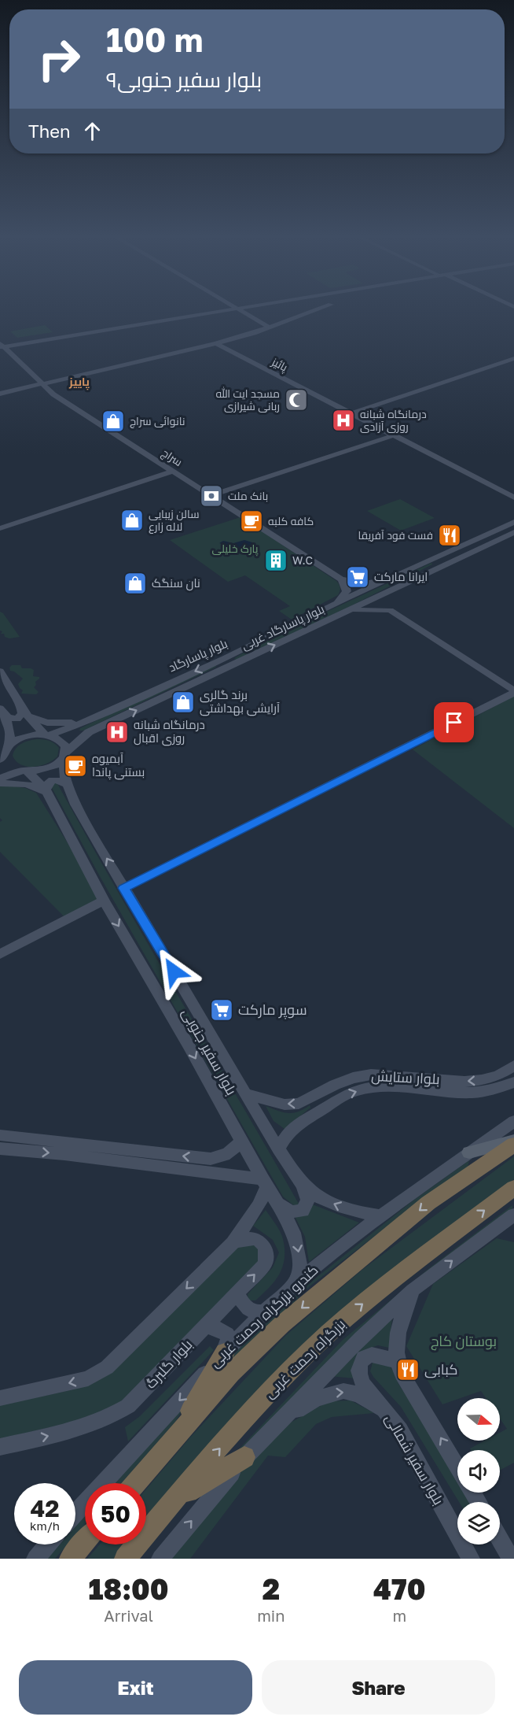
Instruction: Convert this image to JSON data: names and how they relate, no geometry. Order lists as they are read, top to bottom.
{
  "streets": {
    "highway": ["بزرگراه رحمت غربی"],
    "street": [
      "پائیز",
      "سراج",
      "بلوار پاسارگاد غربی",
      "بلوار پاسارگاد",
      "بلوار سفیر جنوبی",
      "بلوار ستایش",
      "کندرو بزرگراه رحمت غربی",
      "بلوار گلبرگ",
      "بلوار سفیر شمالی"
    ]
  },
  "crossings": [
    ["بلوار پاسارگاد غربی", "بلوار سفیر جنوبی"],
    ["بلوار سفیر جنوبی", "بلوار ستایش"],
    ["بلوار سفیر جنوبی", "کندرو بزرگراه رحمت غربی"]
  ],
  "one_way": ["بلوار پاسارگاد غربی", "بلوار پاسارگاد", "بلوار سفیر شمالی"],
  "districts": ["پاییز"],
  "parks": ["پارک خلیلی", "بوستان کاج"],
  "places": {
    "mosque": ["مسجد ایت الله ربانی شیرازی"],
    "hospital": ["درمانگاه شبانه روزی آزادی", "درمانگاه شبانه روزی اقبال"],
    "shop": [
      "نانوائی سراج",
      "سالن زیبایی لاله زارع",
      "نان سنگک",
      "برند گالری آرایشی بهداشتی"
    ],
    "bank": ["بانک ملت"],
    "cafe": ["کافه کلبه", "آبمیوه بستنی پاندا"],
    "restaurant": ["فست فود آفریقا", "کبابی"],
    "building": ["W.C"],
    "supermarket": ["ایرانا مارکت", "سوپر مارکت"]
  },
  "north": "right",
  "page": {
    "turn": ["100 m", "بلوار سفیر جنوبی۹"],
    "then": "Then",
    "speed": "42 km/h",
    "limit": "50",
    "eta": [
      "18:00",
      "Arrival",
      "2",
      "min",
      "470",
      "m"
    ],
    "buttons": ["Exit", "Share"]
  }
}
